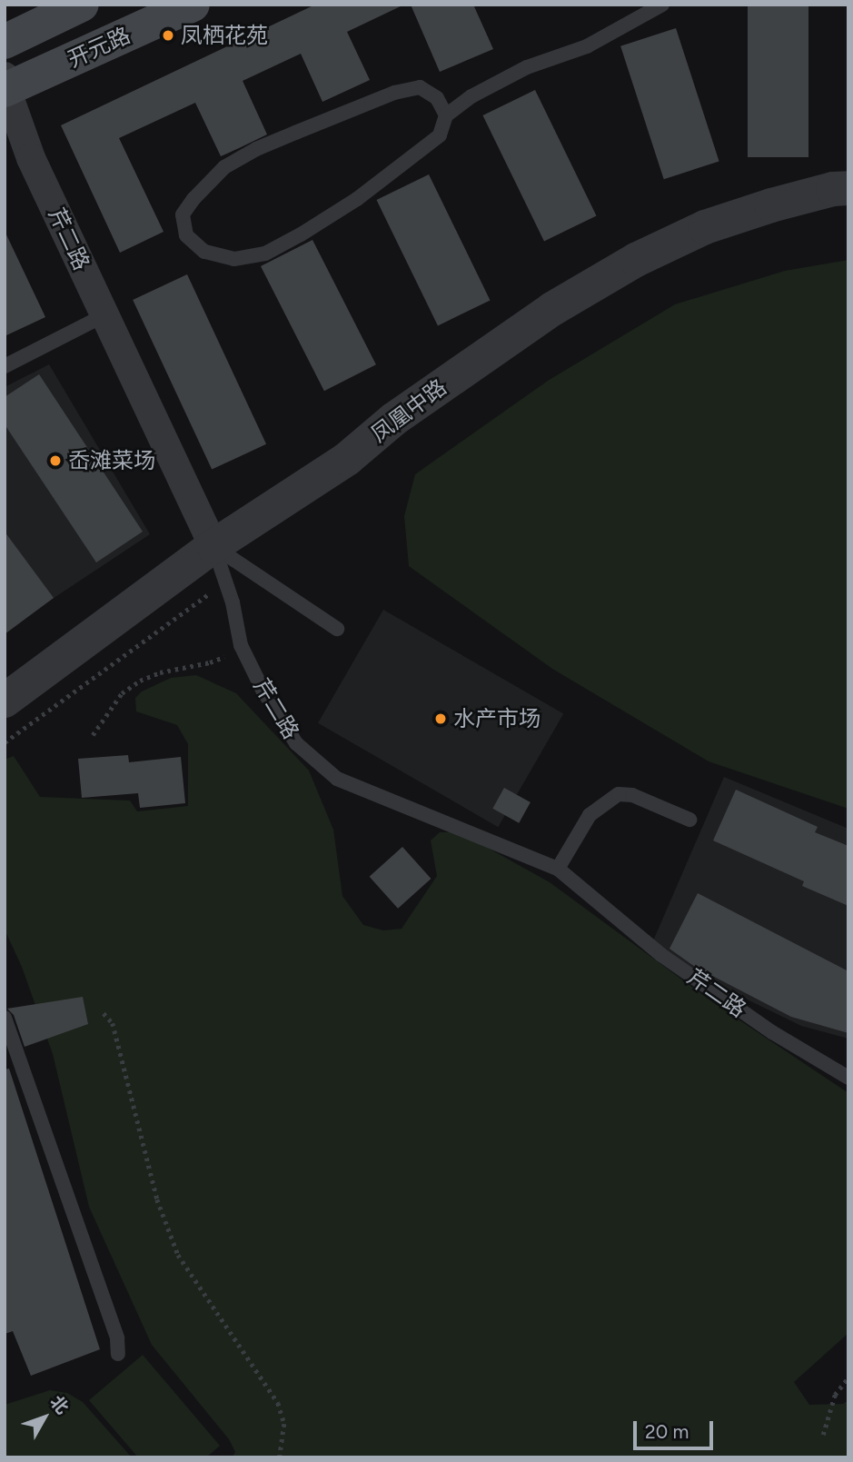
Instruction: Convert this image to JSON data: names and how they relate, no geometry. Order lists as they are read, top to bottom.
{
  "streets": {
    "main road": ["开元路"],
    "street": ["芹二路", "凤凰中路"]
  },
  "crossings": [
    ["开元路", "芹二路"],
    ["芹二路", "凤凰中路"]
  ],
  "places": ["凤栖花苑", "岙滩菜场", "水产市场"],
  "scale_bar": "20 m",
  "north": "top right"
}
